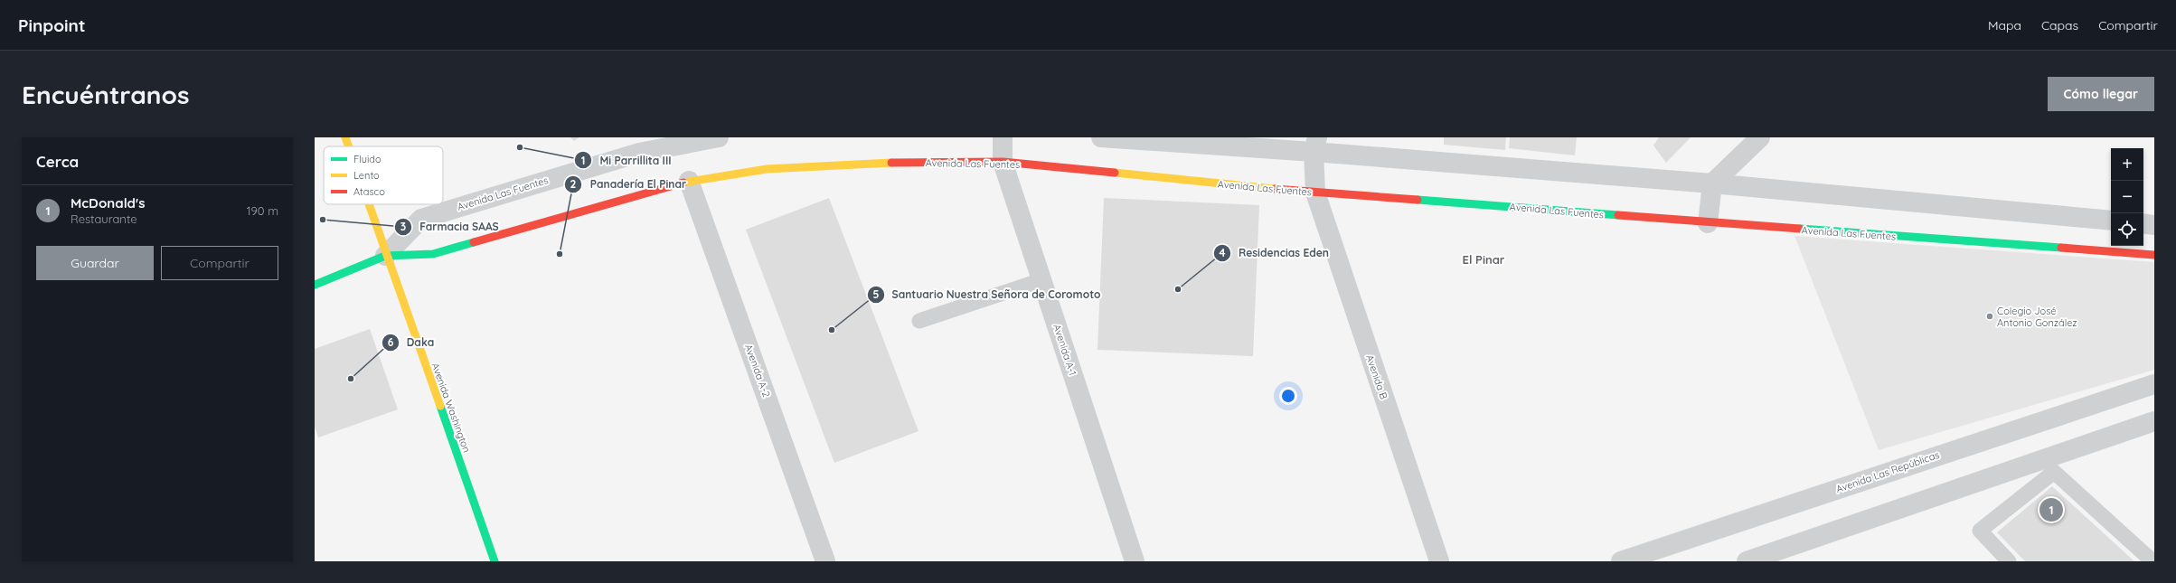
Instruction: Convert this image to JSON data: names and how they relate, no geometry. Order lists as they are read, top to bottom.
{
  "streets": {
    "street": [
      "Avenida Las Fuentes",
      "Avenida A-1",
      "Avenida A-2",
      "Avenida B",
      "Avenida Washington",
      "Avenida Las Repúblicas"
    ]
  },
  "crossings": [
    ["Avenida Las Fuentes", "Avenida A-1"],
    ["Avenida Las Fuentes", "Avenida A-2"],
    ["Avenida Las Fuentes", "Avenida B"],
    ["Avenida Las Fuentes", "Avenida Washington"]
  ],
  "districts": ["El Pinar"],
  "places": [
    "Mi Parrillita III",
    "Farmacia SAAS",
    "Panadería El Pinar",
    "Residencias Eden",
    "Colegio José Antonio González",
    "Santuario Nuestra Señora de Coromoto",
    "Daka"
  ],
  "legend": ["Fluido", "Lento", "Atasco"],
  "page": {
    "header": "Pinpoint",
    "nav": ["Mapa", "Capas", "Compartir"],
    "buttons": [
      "Cómo llegar",
      ["Guardar", "Compartir"]
    ],
    "title": "Encuéntranos",
    "heading": "Cerca",
    "map_buttons": ["+", "−"],
    "list": [
      {
        "mark": "1",
        "name": "McDonald's",
        "note": "Restaurante",
        "value": "190 m"
      }
    ],
    "pins": "1"
  }
}
